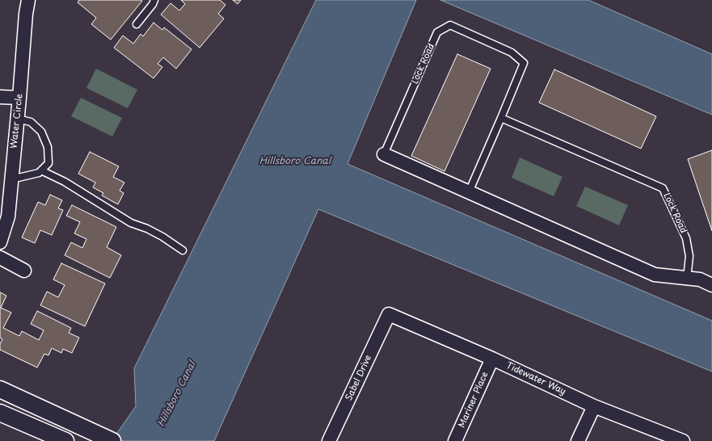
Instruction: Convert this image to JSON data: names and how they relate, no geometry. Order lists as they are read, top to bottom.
{
  "streets": {
    "street": [
      "Lock Road",
      "Water Circle",
      "Sabel Drive",
      "Tidewater Way",
      "Mariner Place"
    ]
  },
  "crossings": [
    ["Sabel Drive", "Tidewater Way"],
    ["Tidewater Way", "Mariner Place"]
  ],
  "water": ["Hillsboro Canal"]
}
